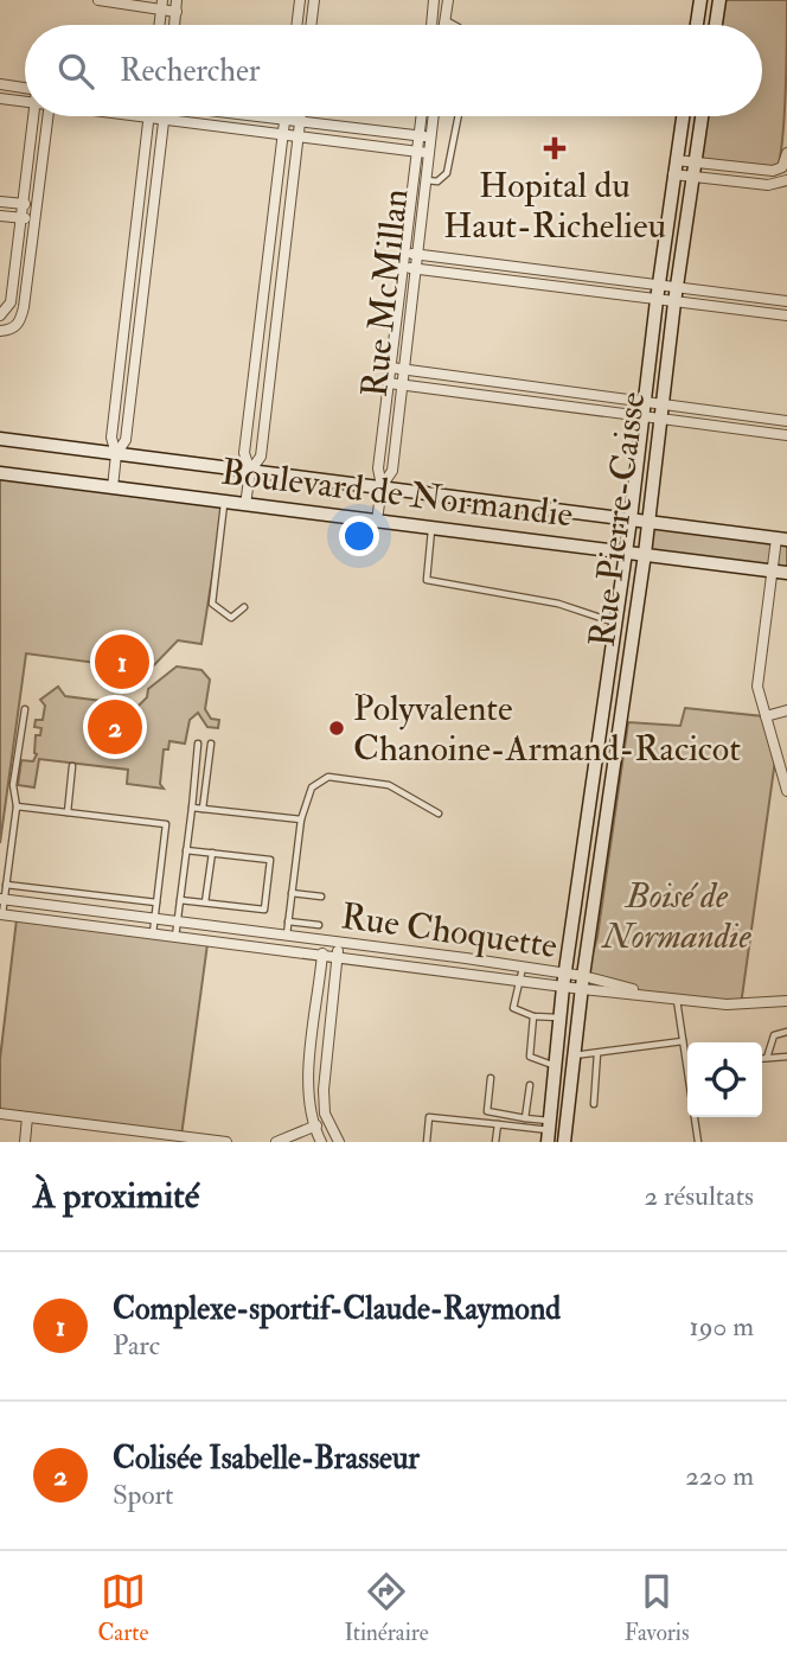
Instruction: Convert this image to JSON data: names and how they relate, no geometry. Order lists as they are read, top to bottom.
{
  "streets": {
    "street": [
      "Rue McMillan",
      "Boulevard de Normandie",
      "Rue Pierre-Caisse",
      "Rue Choquette"
    ]
  },
  "crossings": [
    ["Rue McMillan", "Boulevard de Normandie"],
    ["Boulevard de Normandie", "Rue Pierre-Caisse"],
    ["Rue Pierre-Caisse", "Rue Choquette"]
  ],
  "parks": ["Boisé de Normandie"],
  "places": {
    "health": ["Hopital du Haut-Richelieu"],
    "other": ["Polyvalente Chanoine-Armand-Racicot"]
  },
  "page": {
    "search": "Rechercher",
    "pins": ["1", "2"],
    "heading": ["À proximité", "2 résultats"],
    "list": [
      {
        "mark": "1",
        "name": "Complexe-sportif-Claude-Raymond",
        "note": "Parc",
        "value": "190 m"
      },
      {
        "mark": "2",
        "name": "Colisée Isabelle-Brasseur",
        "note": "Sport",
        "value": "220 m"
      }
    ],
    "nav": ["Carte", "Itinéraire", "Favoris"]
  }
}
